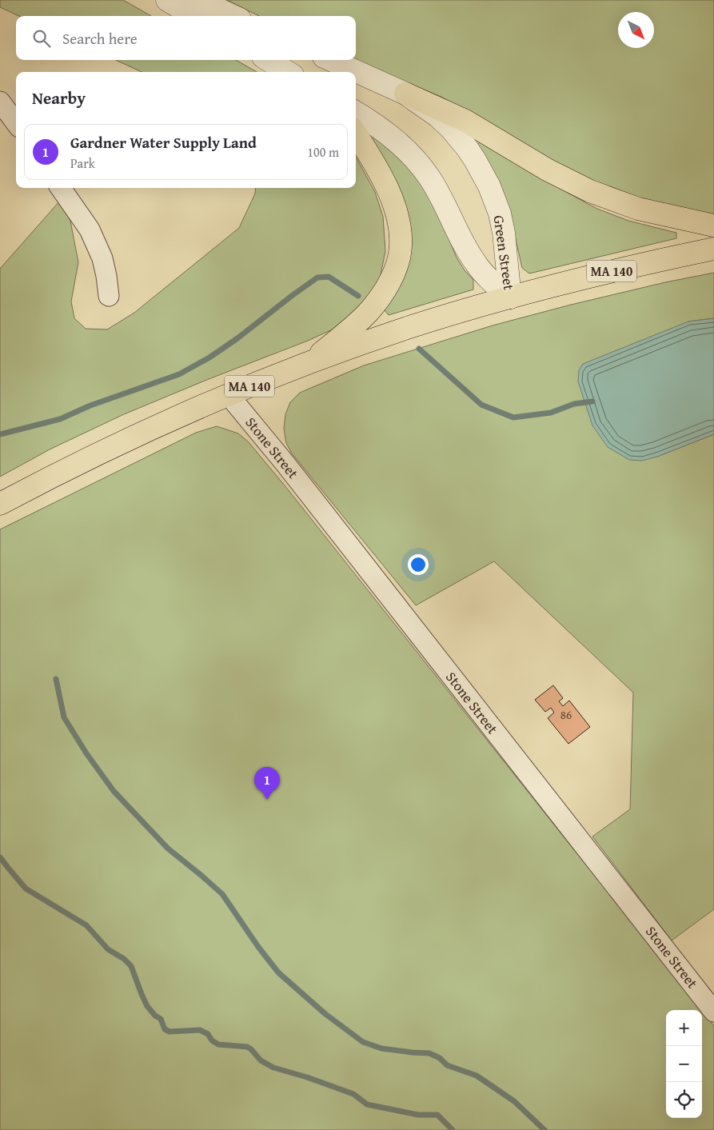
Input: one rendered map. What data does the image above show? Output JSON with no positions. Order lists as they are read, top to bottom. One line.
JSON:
{"streets":{"highway":["Green Street","MA 140"],"street":["Stone Street"]},"crossings":[["Green Street","MA 140"],["MA 140","Stone Street"]],"house_numbers":["86"],"north":"bottom right","page":{"search":"Search here","heading":"Nearby","list":[{"mark":"1","name":"Gardner Water Supply Land","note":"Park","value":"100 m"}],"pins":"1","map_buttons":["+","−"]}}
